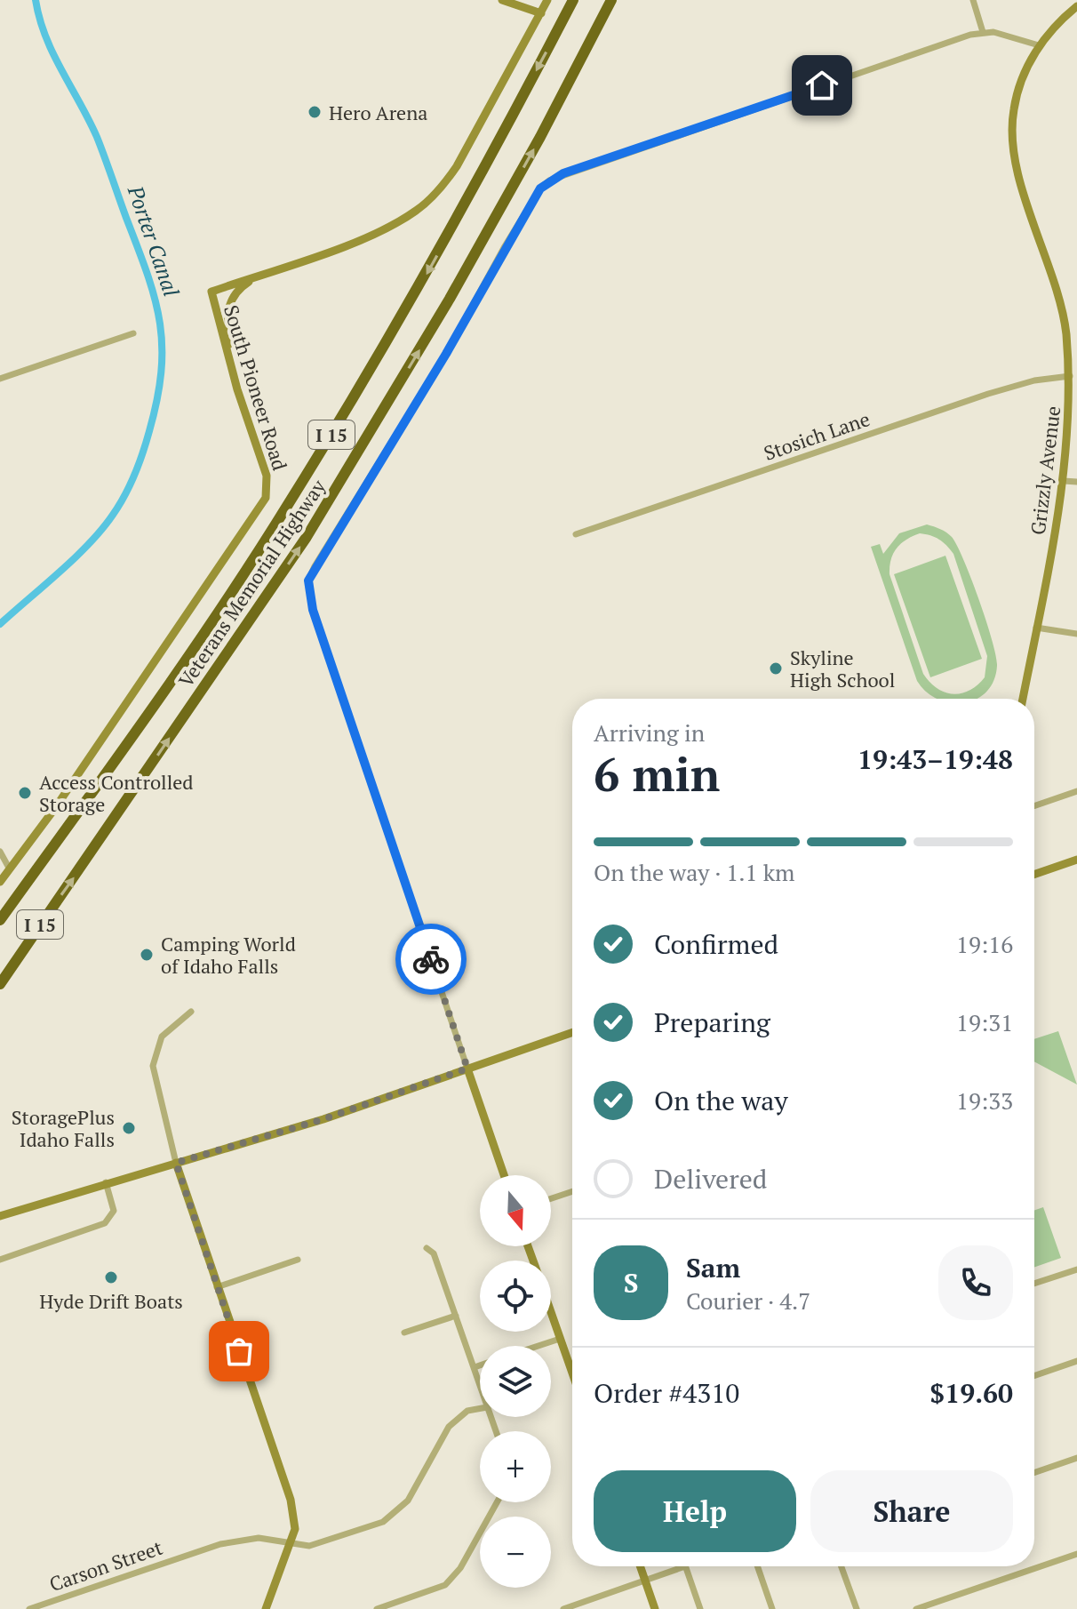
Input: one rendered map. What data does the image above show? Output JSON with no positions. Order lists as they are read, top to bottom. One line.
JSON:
{"streets":{"highway":["I 15","Veterans Memorial Highway"],"street":["South Pioneer Road","Stosich Lane","Grizzly Avenue","Carson Street"]},"crossings":[["Stosich Lane","Grizzly Avenue"]],"water":["Porter Canal"],"places":["Hero Arena","Skyline High School","Access Controlled Storage","Camping World of Idaho Falls","StoragePlus Idaho Falls","Hyde Drift Boats"],"north":"bottom","page":{"heading":["6 min","Arriving in","19:43–19:48"],"panel":["Sam","Courier · 4.7","Order #4310","$19.60"],"bar":"On the way · 1.1 km","list":[["Confirmed","19:16"],["Preparing","19:31"],["On the way","19:33"],"Delivered"],"map_buttons":["+","−"],"round":"S","buttons":["Help","Share"]}}
